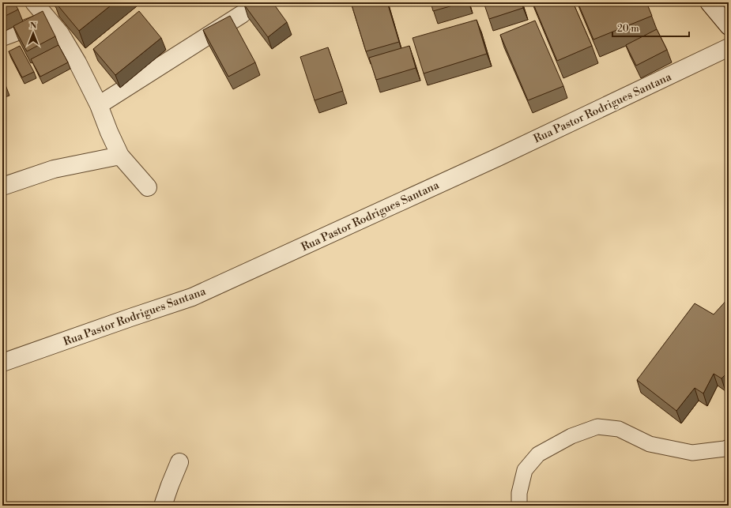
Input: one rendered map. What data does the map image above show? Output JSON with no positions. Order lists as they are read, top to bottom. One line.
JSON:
{"streets":{"street":["Rua Pastor Rodrigues Santana"]},"scale_bar":"20 m","north":"top"}
